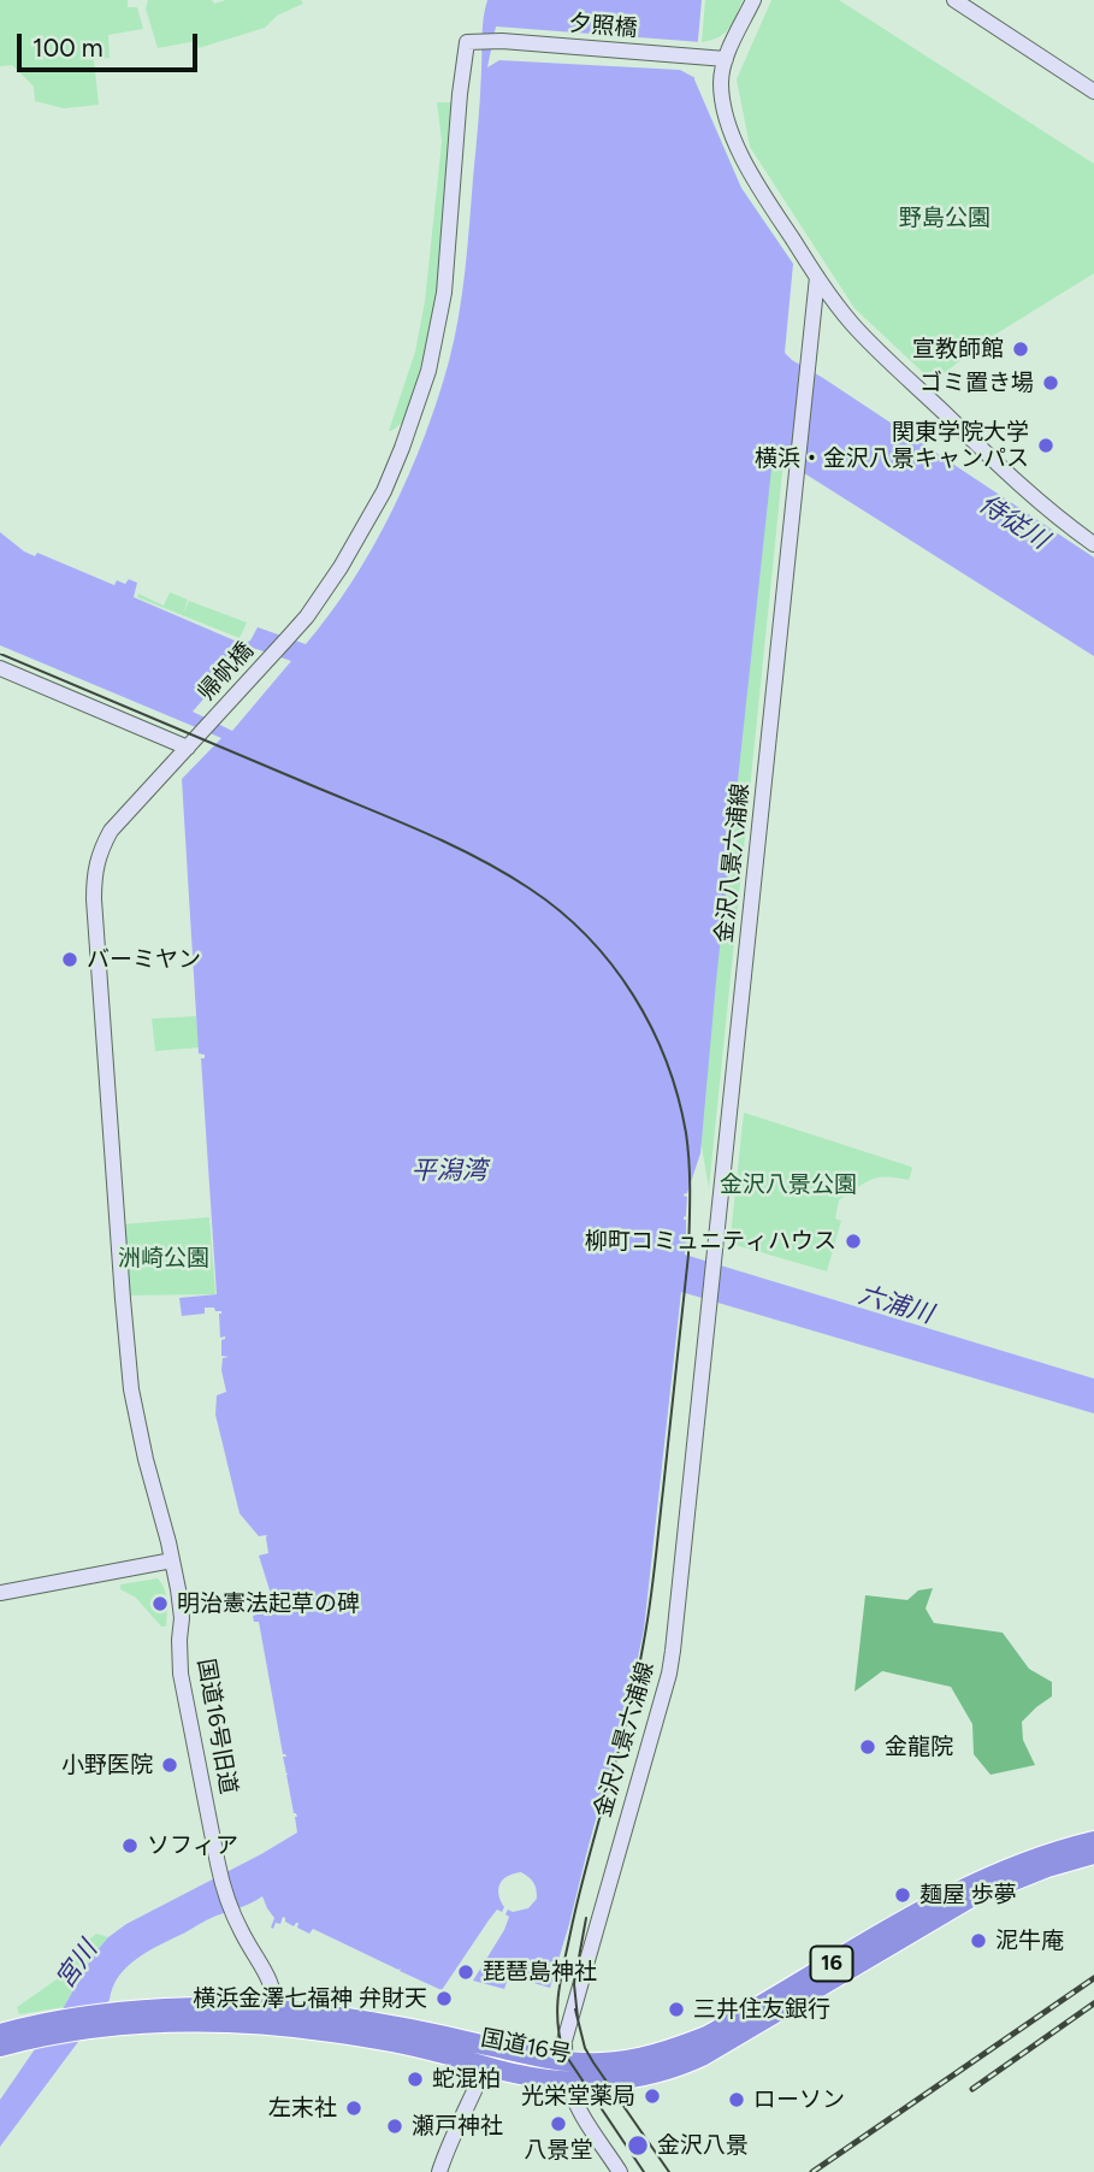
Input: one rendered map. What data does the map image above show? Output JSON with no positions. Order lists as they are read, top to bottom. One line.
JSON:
{"streets":{"highway":["16","国道16号"],"street":["夕照橋","帰帆橋","金沢八景六浦線","国道16号旧道"]},"crossings":[["夕照橋","帰帆橋"],["帰帆橋","国道16号旧道"],["金沢八景六浦線","国道16号"],["国道16号旧道","国道16号"]],"water":["侍従川","平潟湾","六浦川","宮川"],"parks":["野島公園","金沢八景公園","洲崎公園"],"places":["宣教師館","ゴミ置き場","関東学院大学 横浜・金沢八景キャンパス","バーミヤン","柳町コミュニティハウス","明治憲法起草の碑","金龍院","小野医院","ソフィア","麺屋 歩夢","泥牛庵","琵琶島神社","横浜金澤七福神 弁財天","三井住友銀行","蛇混柏","光栄堂薬局","ローソン","左末社","八景堂","瀬戸神社","金沢八景"],"scale_bar":"100 m"}
